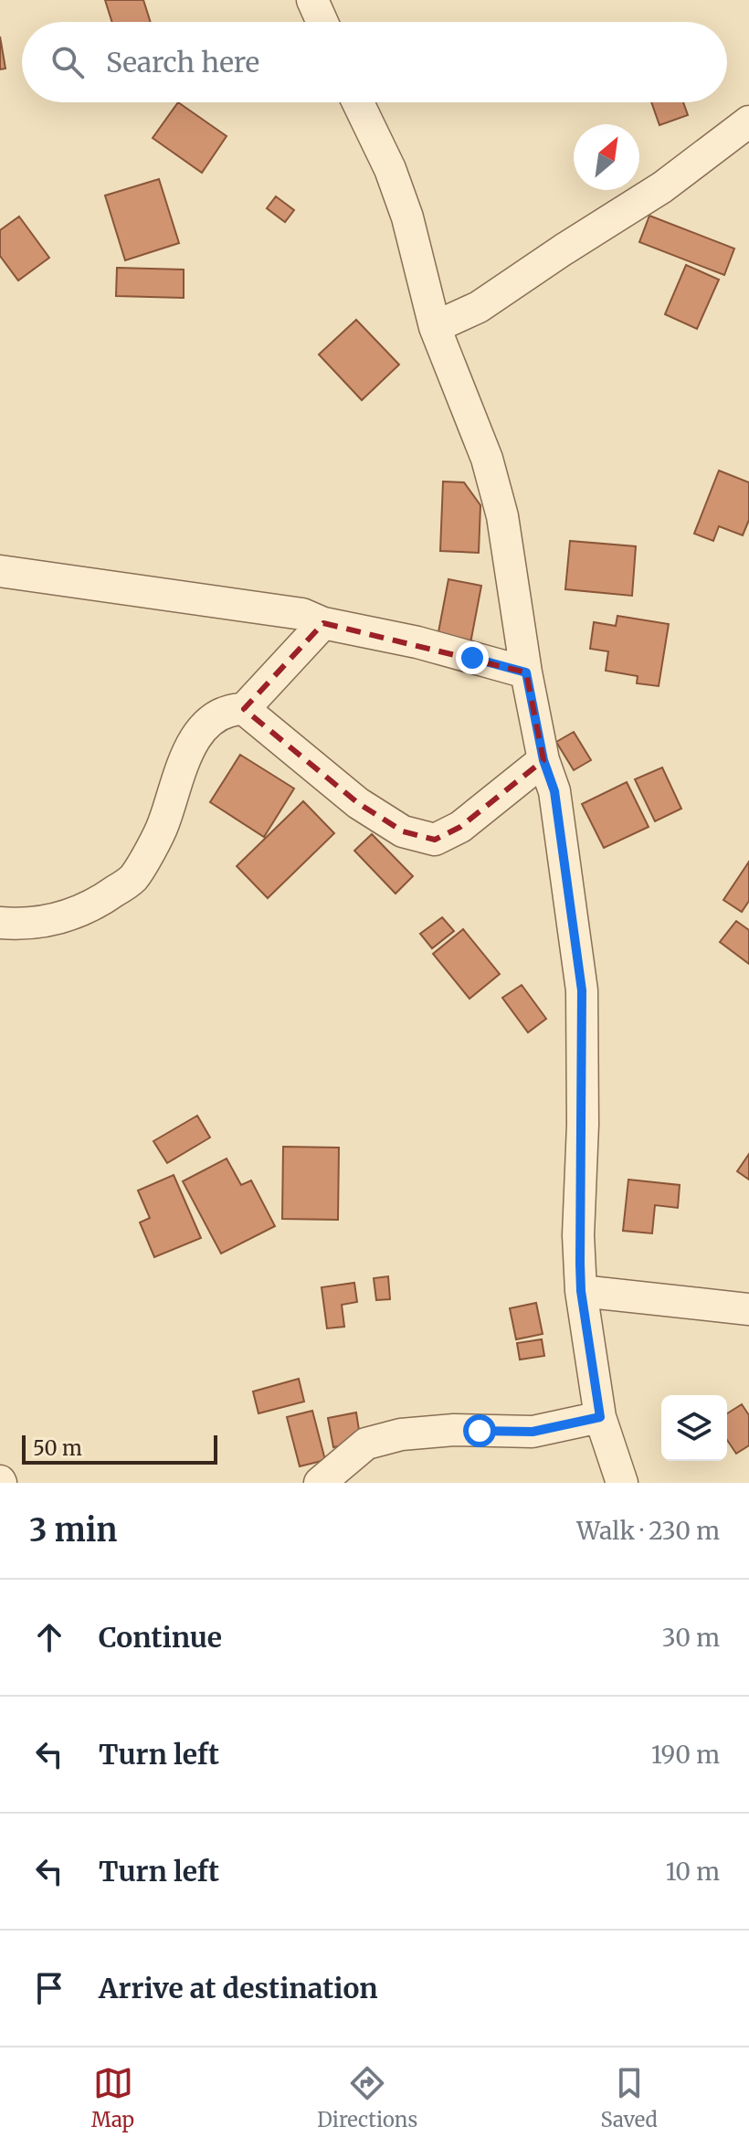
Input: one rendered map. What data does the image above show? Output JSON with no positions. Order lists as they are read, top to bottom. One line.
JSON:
{"scale_bar":"50 m","north":"top right","page":{"search":"Search here","scale":"50 m","heading":["3 min","Walk · 230 m"],"list":[["Continue","30 m"],["Turn left","190 m"],["Turn left","10 m"],"Arrive at destination"],"nav":["Map","Directions","Saved"]}}
